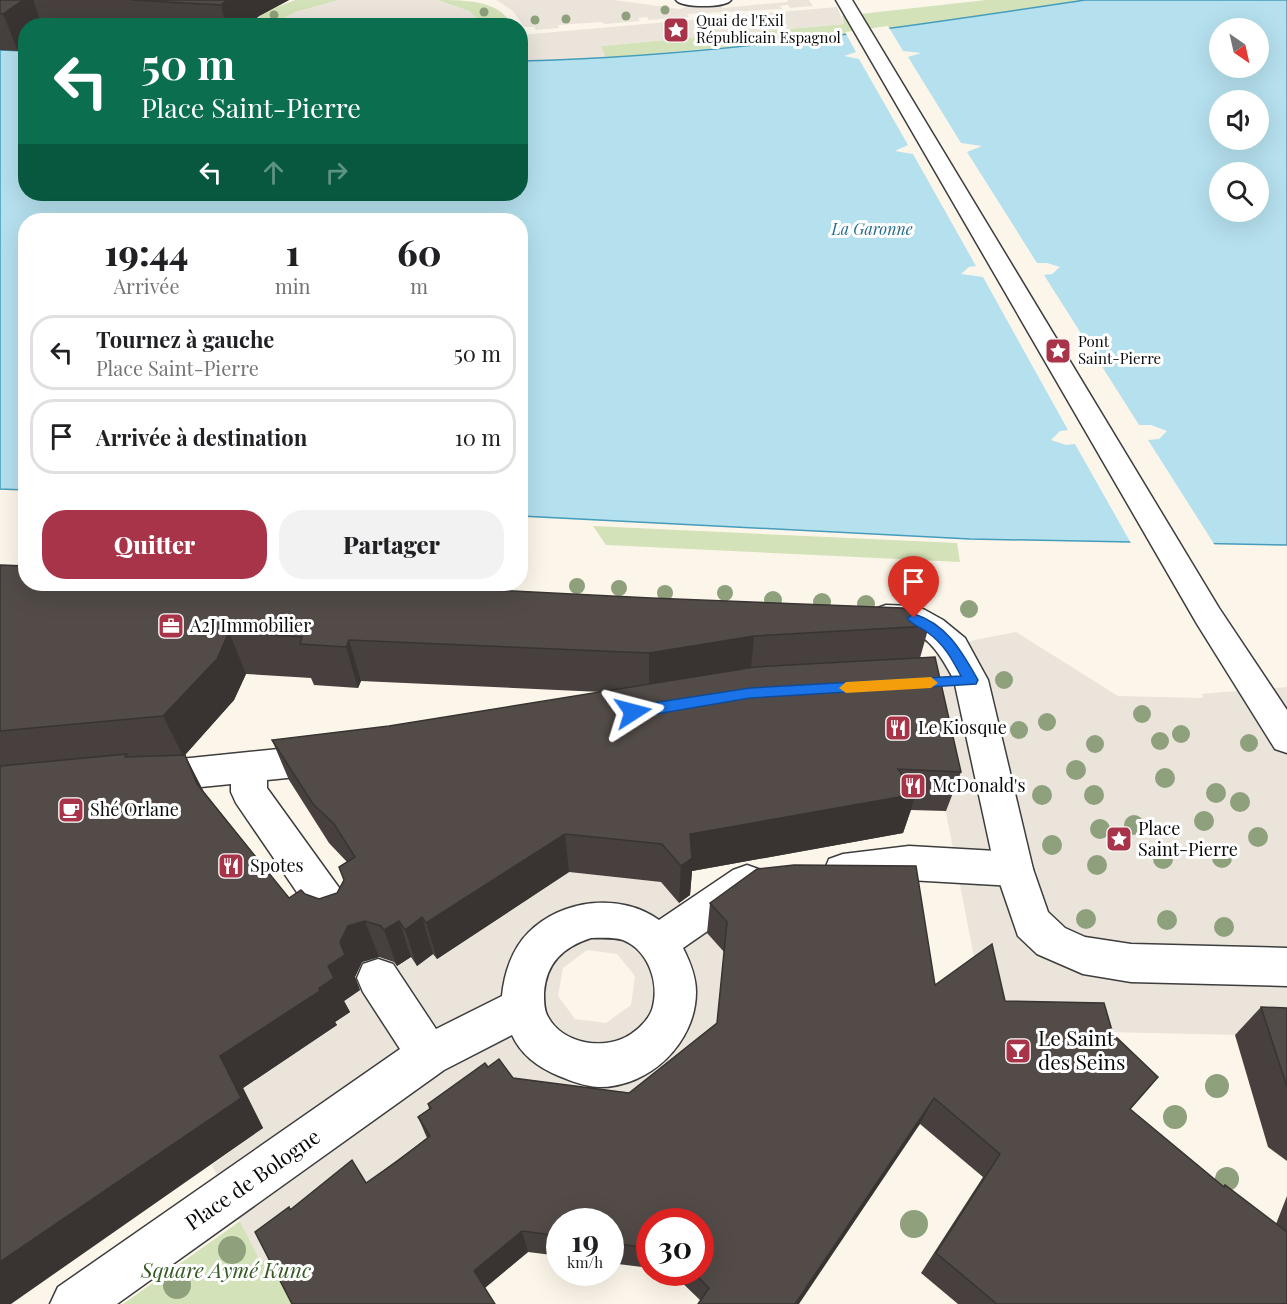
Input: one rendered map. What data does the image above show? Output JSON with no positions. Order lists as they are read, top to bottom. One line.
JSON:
{"streets":{"street":["Place de Bologne"]},"water":["La Garonne"],"parks":["Square Aymé Kunc"],"places":{"place":["Quai de l'Exil Républicain Espagnol","Pont Saint-Pierre","Place Saint-Pierre"],"office":["A2J Immobilier"],"restaurant":["Le Kiosque","McDonald's","Spotes"],"cafe":["Shé Orlane"],"bar":["Le Saint des Seins"]},"north":"bottom right","page":{"turn":["50 m","Place Saint-Pierre"],"eta":["19:44","Arrivée","1","min","60","m"],"list":[{"name":"Tournez à gauche","note":"Place Saint-Pierre","value":"50 m"},{"name":"Arrivée à destination","value":"10 m"}],"buttons":["Quitter","Partager"],"speed":"19 km/h","limit":"30"}}
